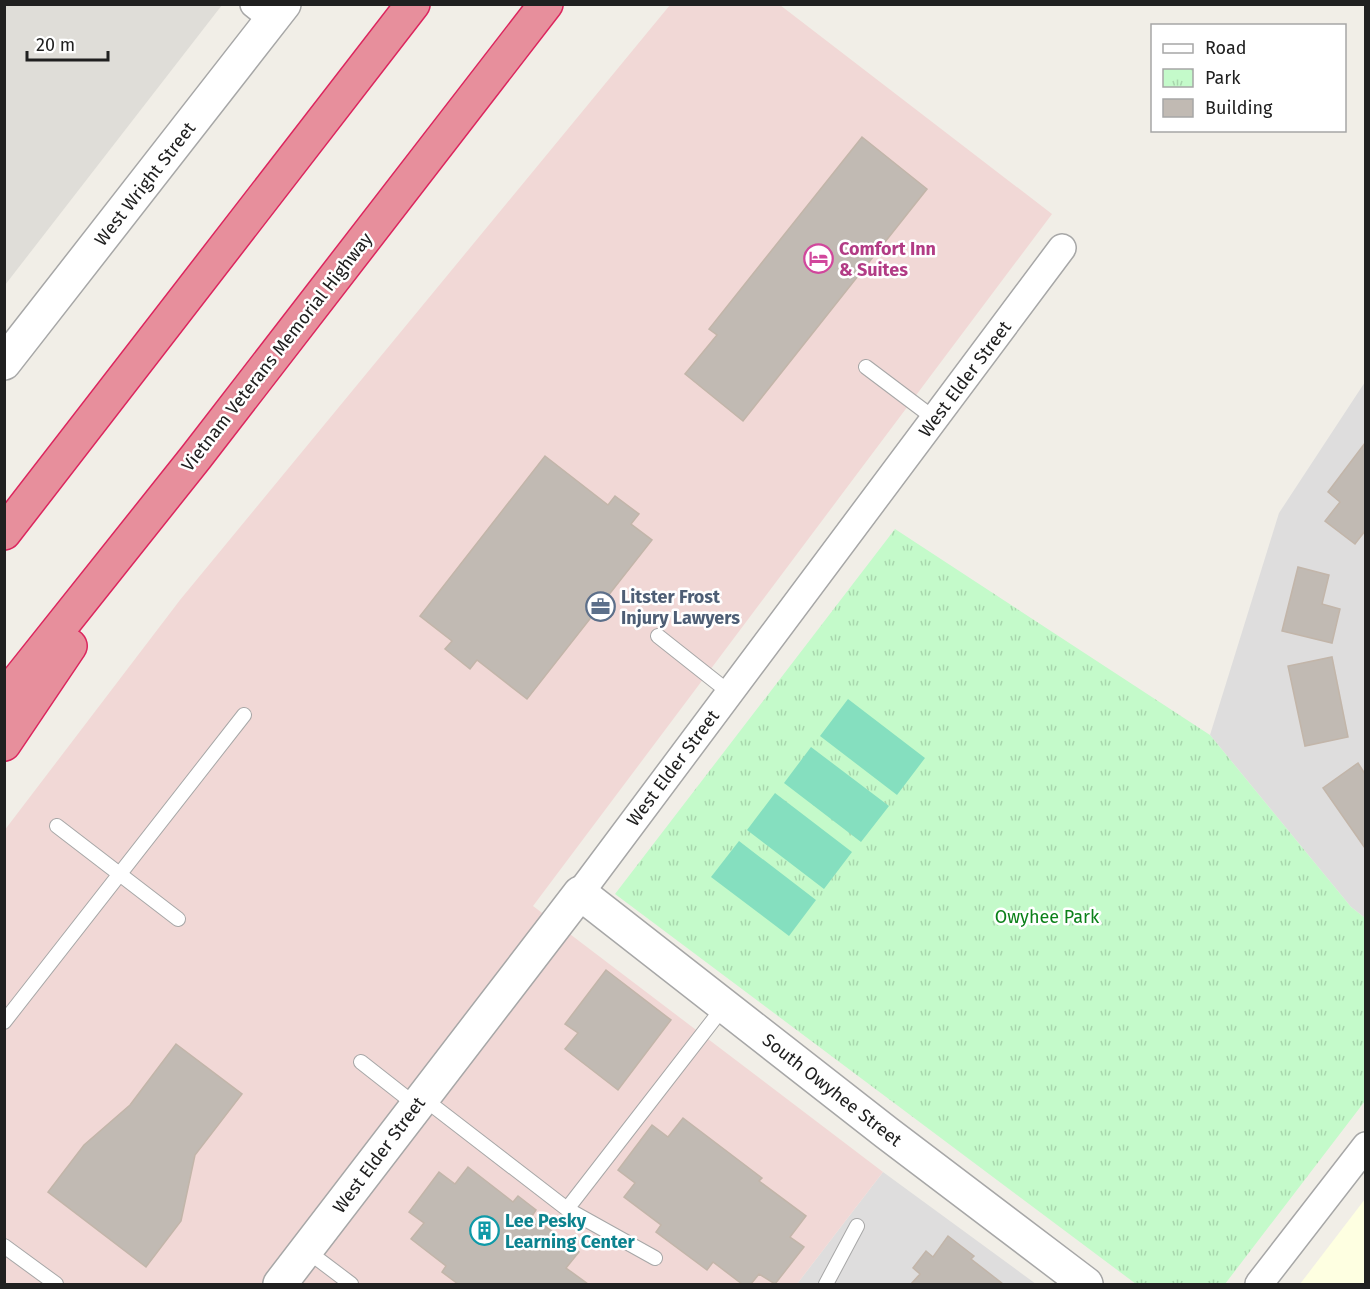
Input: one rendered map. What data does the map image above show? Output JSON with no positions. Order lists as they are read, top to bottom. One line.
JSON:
{"streets":{"highway":["Vietnam Veterans Memorial Highway"],"street":["West Wright Street","West Elder Street","South Owyhee Street"]},"crossings":[["West Elder Street","South Owyhee Street"]],"parks":["Owyhee Park"],"places":{"hotel":["Comfort Inn & Suites"],"office":["Litster Frost Injury Lawyers"],"building":["Lee Pesky Learning Center"]},"legend":["Road","Park","Building"],"scale_bar":"20 m"}
